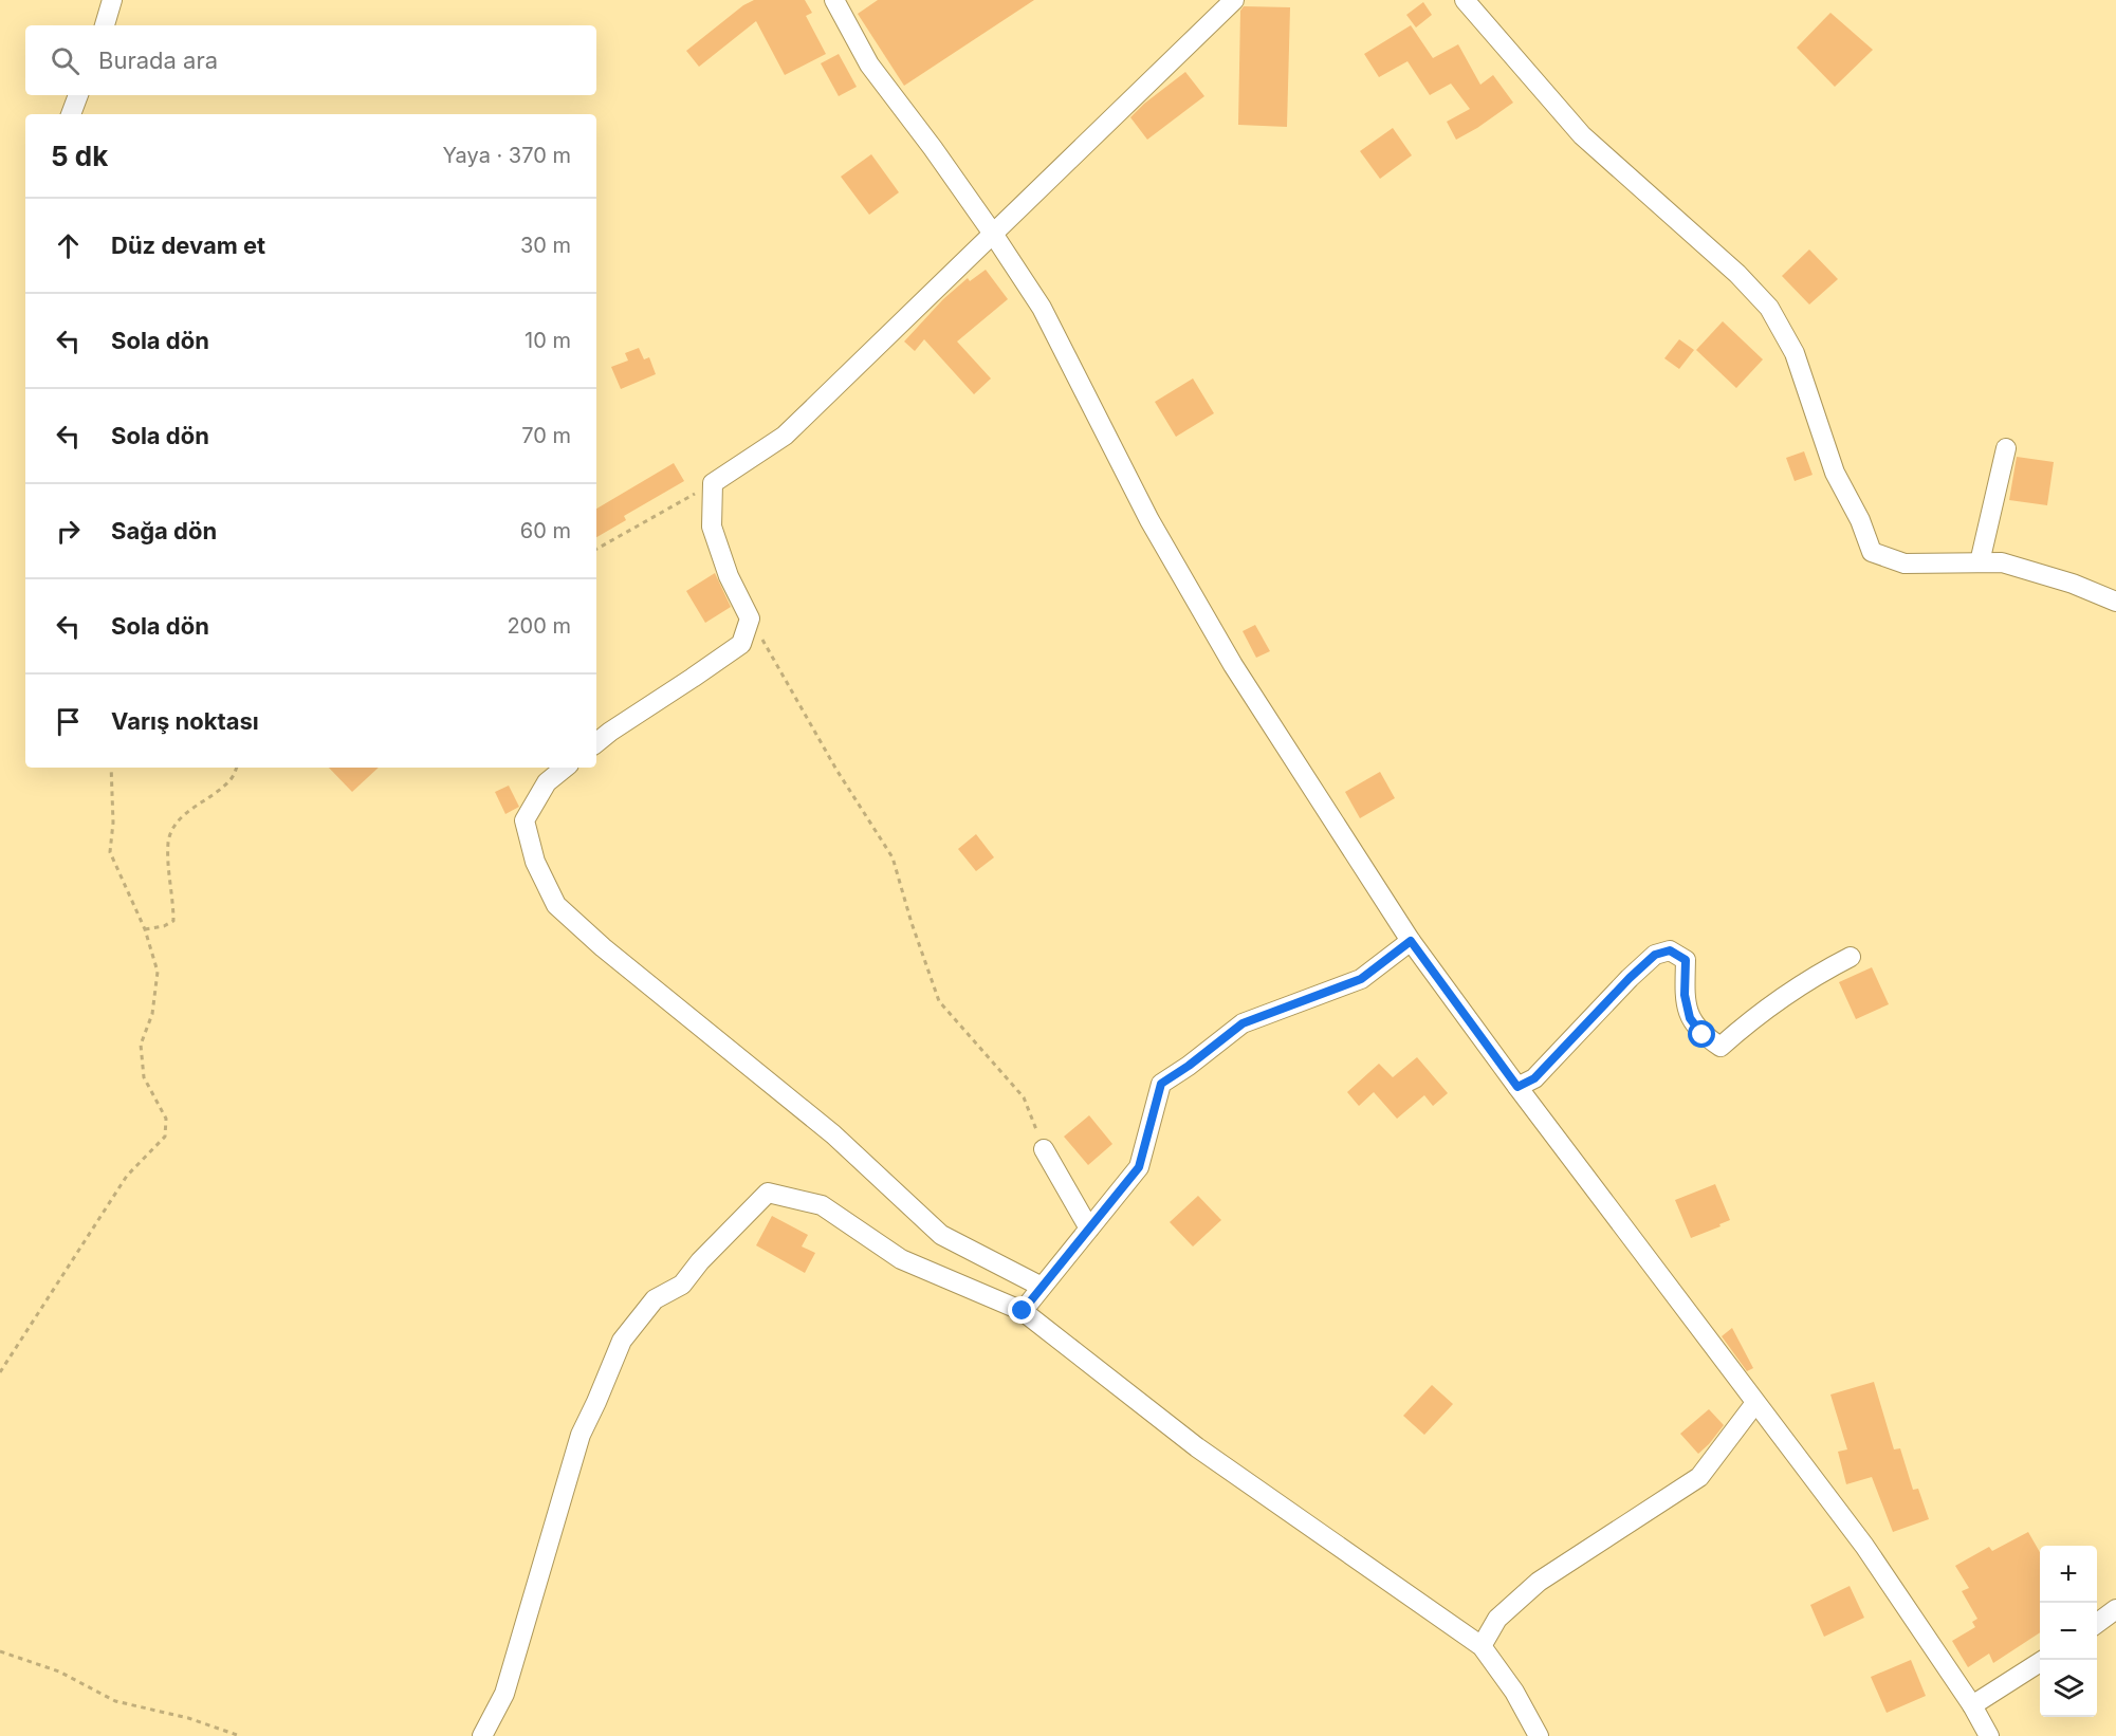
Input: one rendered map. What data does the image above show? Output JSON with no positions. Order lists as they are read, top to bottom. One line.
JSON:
{"page":{"search":"Burada ara","heading":["5 dk","Yaya · 370 m"],"list":[["Düz devam et","30 m"],["Sola dön","10 m"],["Sola dön","70 m"],["Sağa dön","60 m"],["Sola dön","200 m"],"Varış noktası"],"map_buttons":["+","−"]}}
